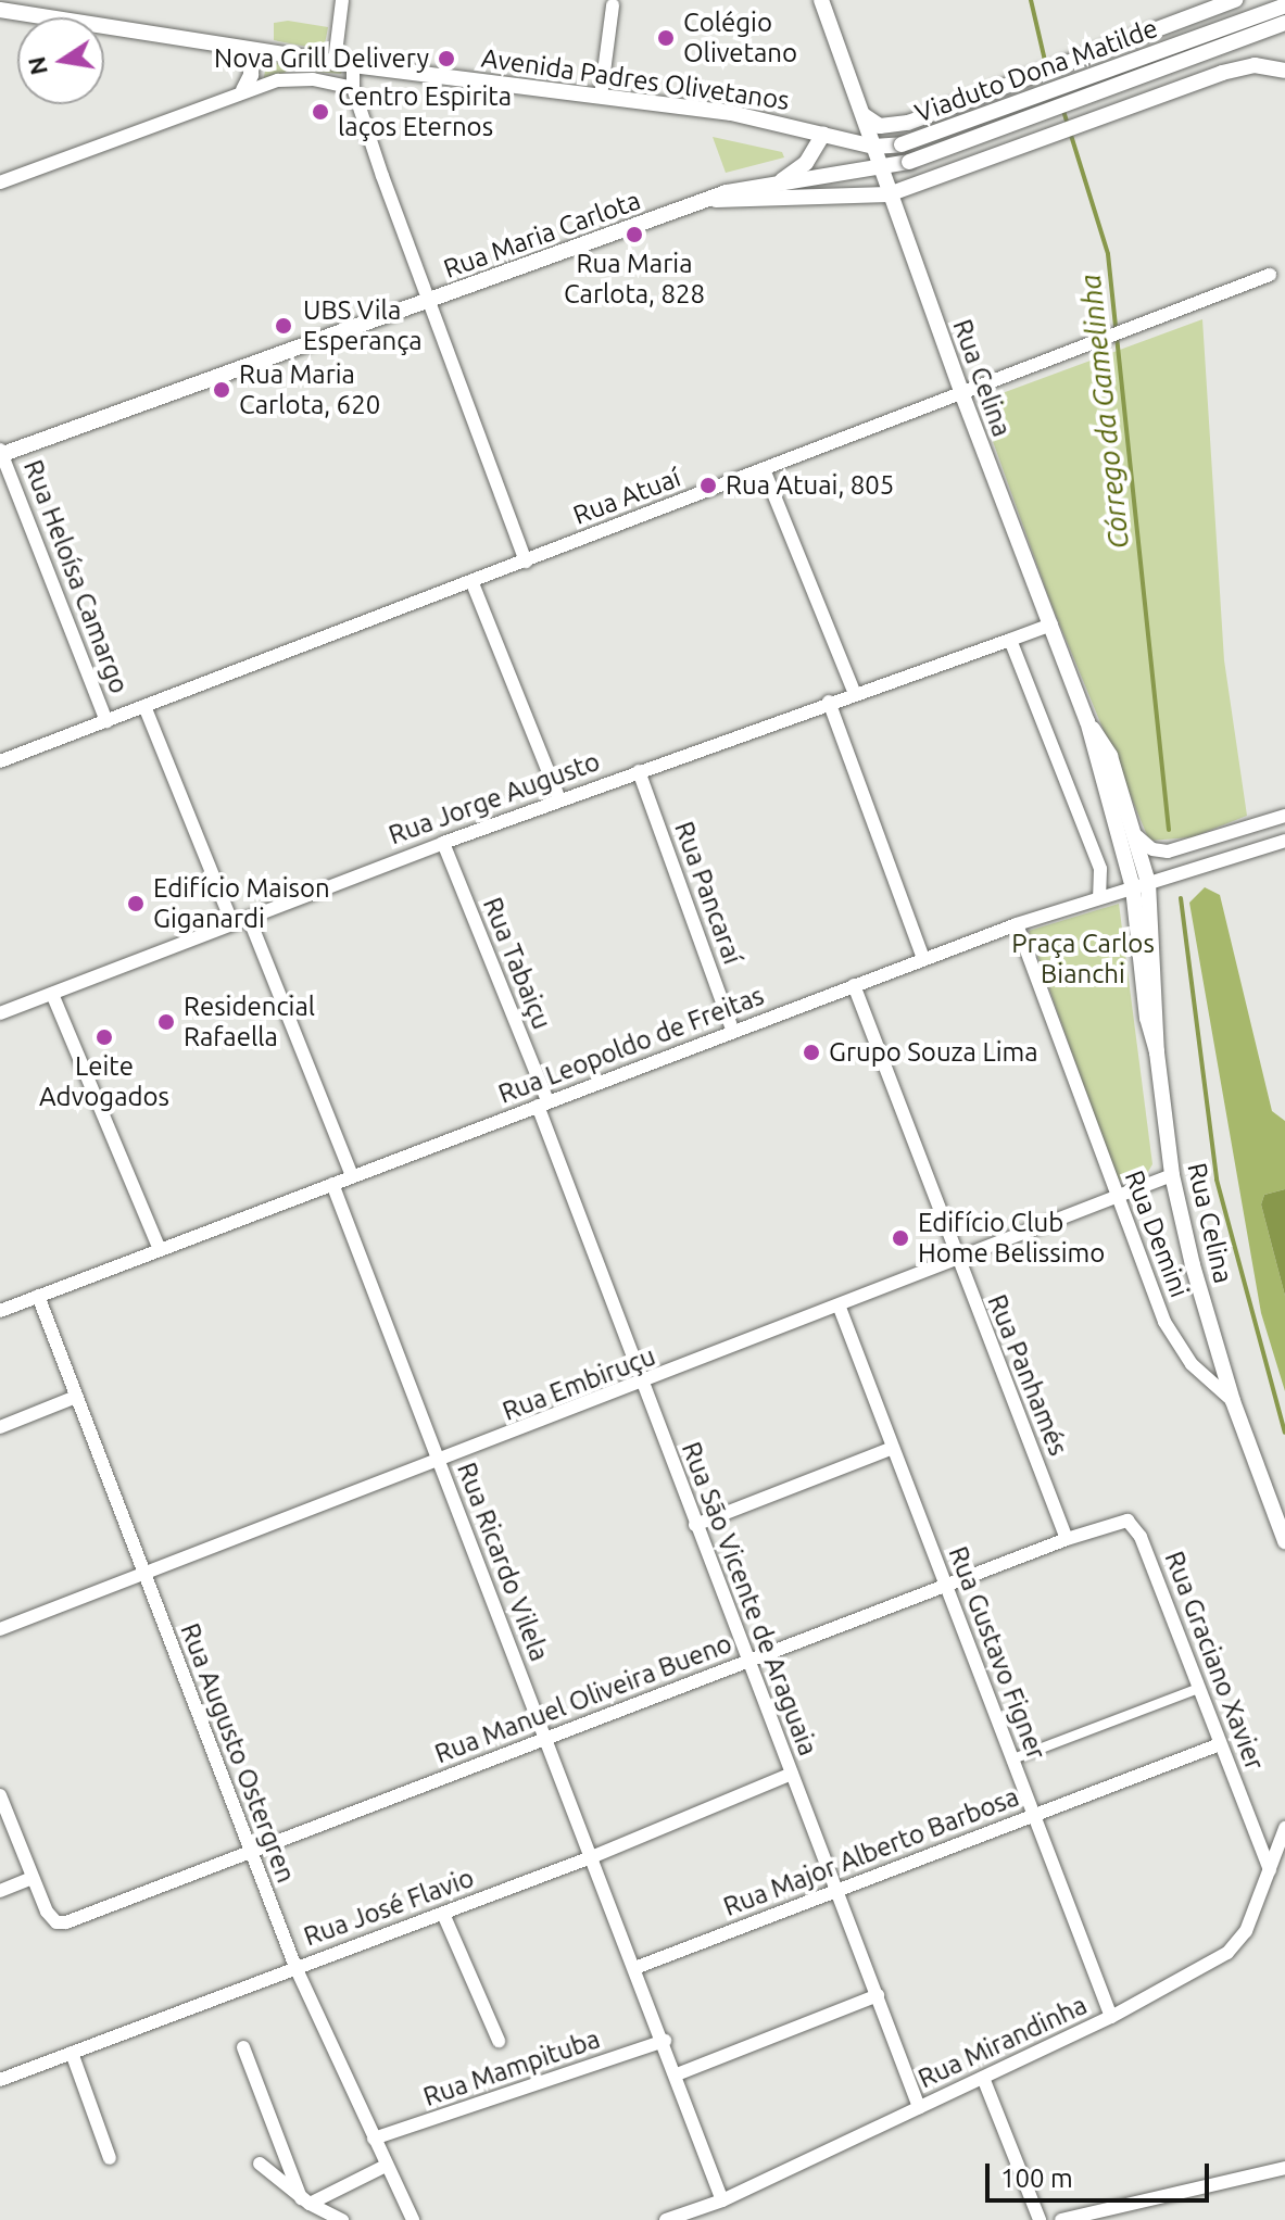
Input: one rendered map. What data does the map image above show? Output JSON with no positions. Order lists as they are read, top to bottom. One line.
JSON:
{"streets":{"street":["Viaduto Dona Matilde","Avenida Padres Olivetanos","Rua Maria Carlota","Rua Celina","Rua Atuaí","Rua Heloísa Camargo","Rua Jorge Augusto","Rua Pancaraí","Rua Tabaiçu","Rua Leopoldo de Freitas","Rua Demini","Rua Panhamés","Rua Embiruçu","Rua Ricardo Vilela","Rua São Vicente de Araguaia","Rua Gustavo Figner","Rua Graciano Xavier","Rua Manuel Oliveira Bueno","Rua Augusto Ostergren","Rua Major Alberto Barbosa","Rua José Flavio","Rua Mirandinha","Rua Mampituba"]},"crossings":[["Viaduto Dona Matilde","Avenida Padres Olivetanos"],["Viaduto Dona Matilde","Rua Maria Carlota"],["Avenida Padres Olivetanos","Rua Celina"],["Rua Maria Carlota","Rua Celina"],["Rua Maria Carlota","Rua Heloísa Camargo"],["Rua Celina","Rua Atuaí"],["Rua Celina","Rua Leopoldo de Freitas"],["Rua Celina","Rua Demini"],["Rua Celina","Rua Embiruçu"],["Rua Atuaí","Rua Heloísa Camargo"],["Rua Jorge Augusto","Rua Pancaraí"],["Rua Jorge Augusto","Rua Tabaiçu"],["Rua Pancaraí","Rua Leopoldo de Freitas"],["Rua Tabaiçu","Rua Leopoldo de Freitas"],["Rua Tabaiçu","Rua São Vicente de Araguaia"],["Rua Leopoldo de Freitas","Rua Demini"],["Rua Leopoldo de Freitas","Rua Panhamés"],["Rua Leopoldo de Freitas","Rua Ricardo Vilela"],["Rua Leopoldo de Freitas","Rua São Vicente de Araguaia"],["Rua Leopoldo de Freitas","Rua Augusto Ostergren"],["Rua Demini","Rua Embiruçu"],["Rua Panhamés","Rua Embiruçu"],["Rua Panhamés","Rua Manuel Oliveira Bueno"],["Rua Embiruçu","Rua Ricardo Vilela"],["Rua Embiruçu","Rua São Vicente de Araguaia"],["Rua Embiruçu","Rua Gustavo Figner"],["Rua Embiruçu","Rua Augusto Ostergren"],["Rua Ricardo Vilela","Rua Manuel Oliveira Bueno"],["Rua Ricardo Vilela","Rua Major Alberto Barbosa"],["Rua Ricardo Vilela","Rua José Flavio"],["Rua Ricardo Vilela","Rua Mirandinha"],["Rua Ricardo Vilela","Rua Mampituba"],["Rua São Vicente de Araguaia","Rua Manuel Oliveira Bueno"],["Rua São Vicente de Araguaia","Rua Major Alberto Barbosa"],["Rua São Vicente de Araguaia","Rua José Flavio"],["Rua São Vicente de Araguaia","Rua Mirandinha"],["Rua Gustavo Figner","Rua Manuel Oliveira Bueno"],["Rua Gustavo Figner","Rua Major Alberto Barbosa"],["Rua Gustavo Figner","Rua Mirandinha"],["Rua Graciano Xavier","Rua Manuel Oliveira Bueno"],["Rua Graciano Xavier","Rua Major Alberto Barbosa"],["Rua Graciano Xavier","Rua Mirandinha"],["Rua Manuel Oliveira Bueno","Rua Augusto Ostergren"],["Rua Augusto Ostergren","Rua José Flavio"],["Rua Augusto Ostergren","Rua Mampituba"]],"water":["Córrego da Gamelinha"],"parks":["Praça Carlos Bianchi"],"places":["Colégio Olivetano","Nova Grill Delivery","Centro Espirita laços Eternos","Rua Maria Carlota, 828","UBS Vila Esperança","Rua Maria Carlota, 620","Rua Atuai, 805","Edifício Maison Giganardi","Residencial Rafaella","Leite Advogados","Grupo Souza Lima","Edifício Club Home Belissimo"],"scale_bar":"100 m","north":"left"}
